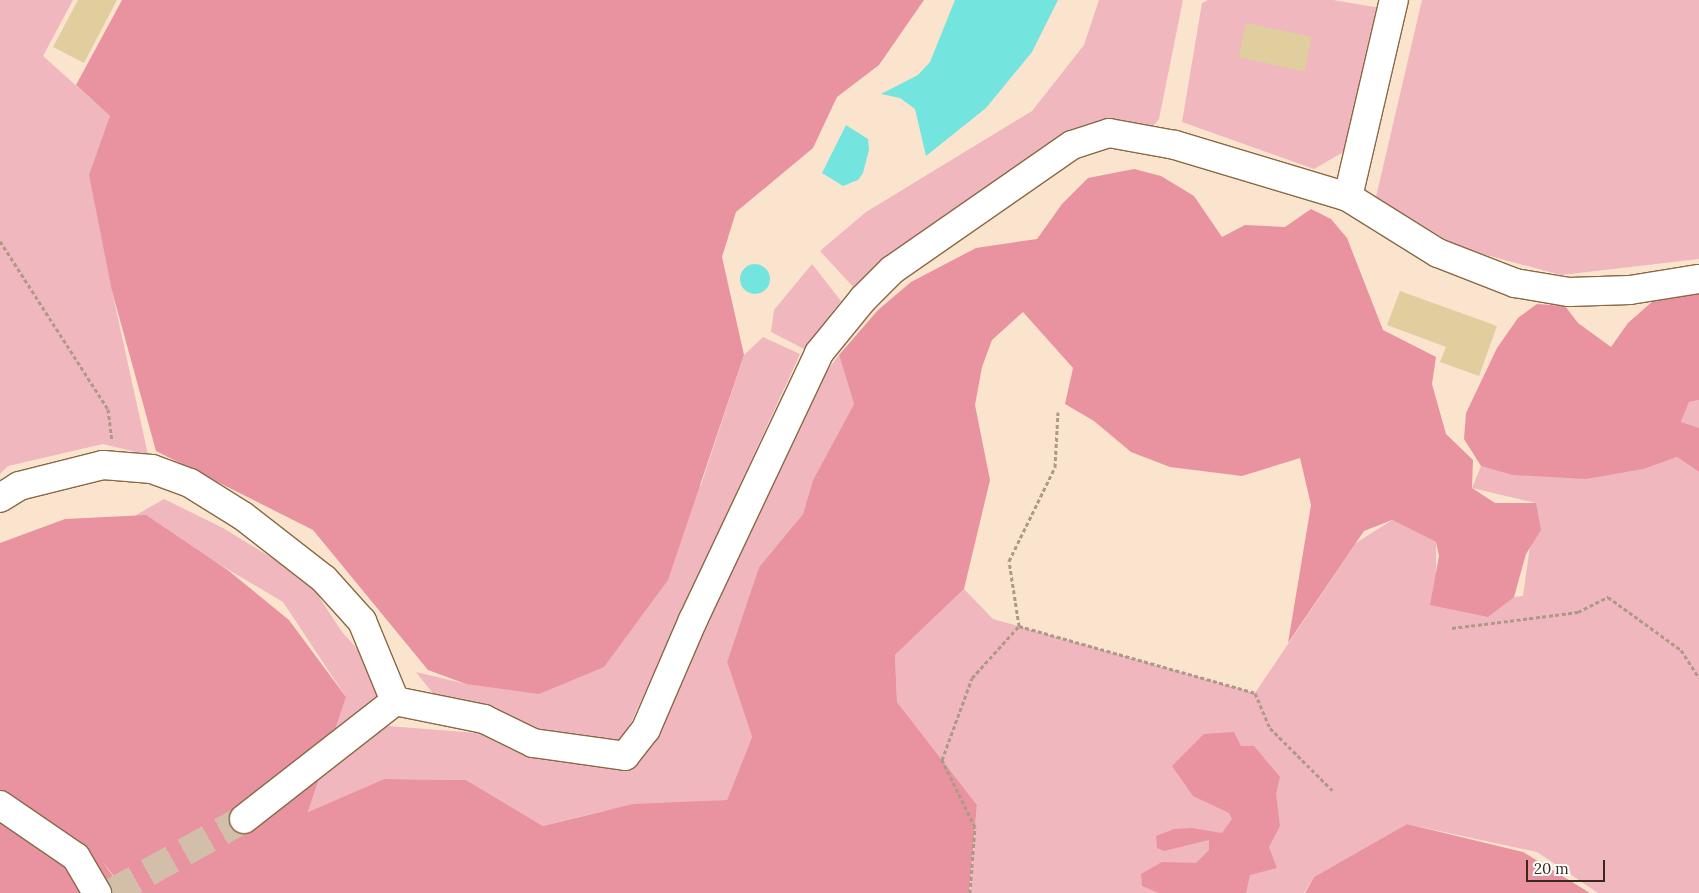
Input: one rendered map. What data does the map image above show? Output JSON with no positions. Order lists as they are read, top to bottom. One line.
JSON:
{"scale_bar":"20 m"}
